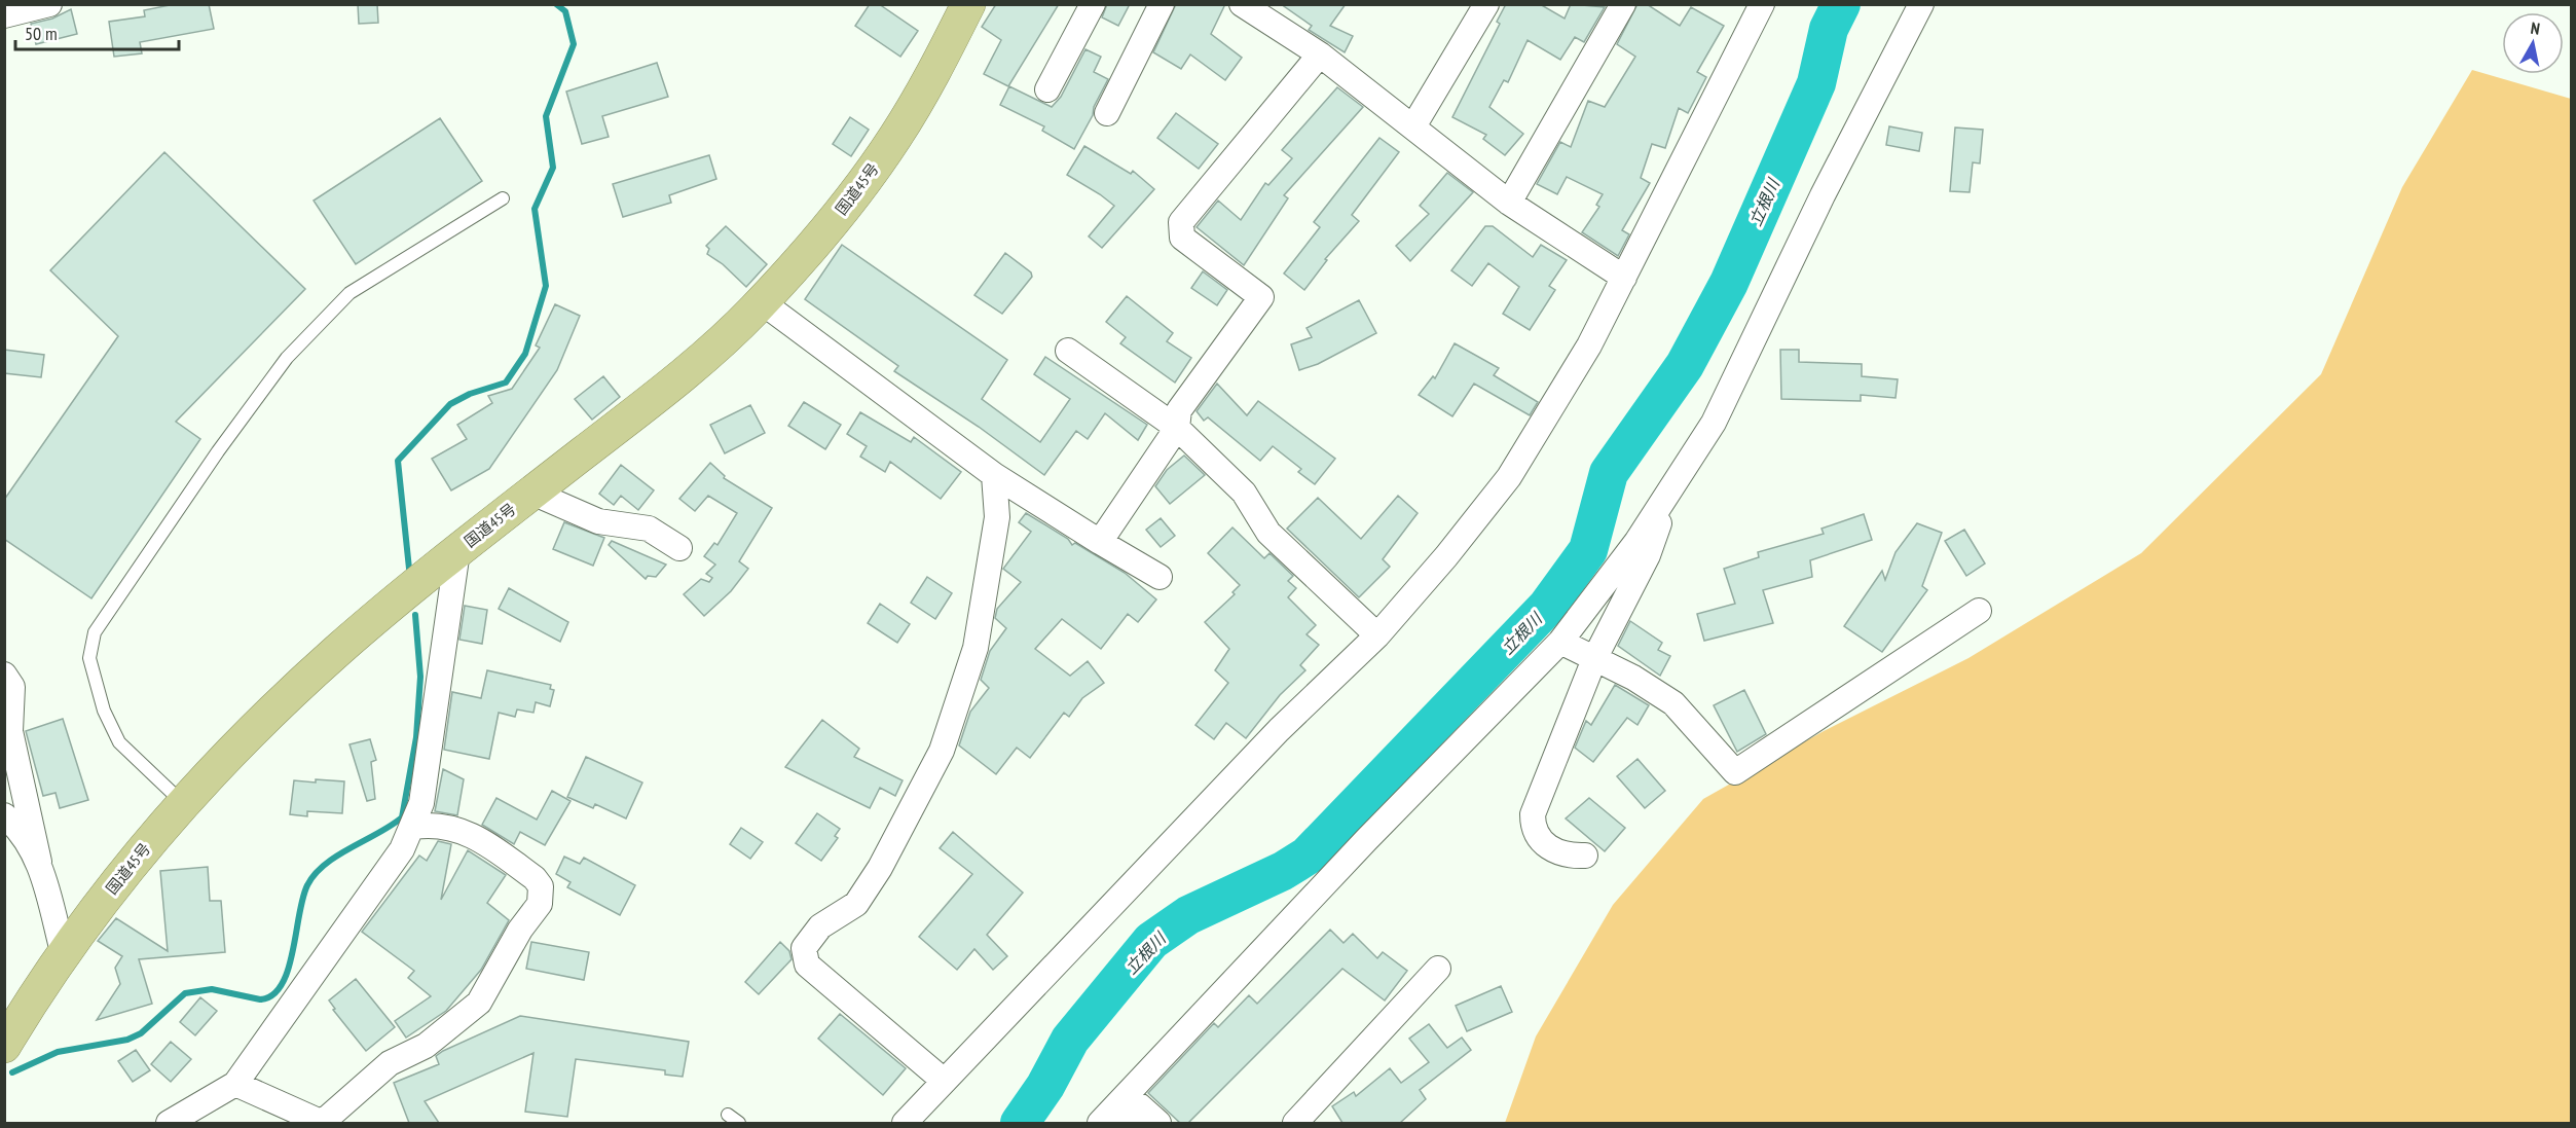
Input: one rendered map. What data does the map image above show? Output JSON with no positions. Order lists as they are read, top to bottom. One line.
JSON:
{"streets":{"highway":["国道45号"]},"water":["立根川"],"scale_bar":"50 m","north":"top"}
